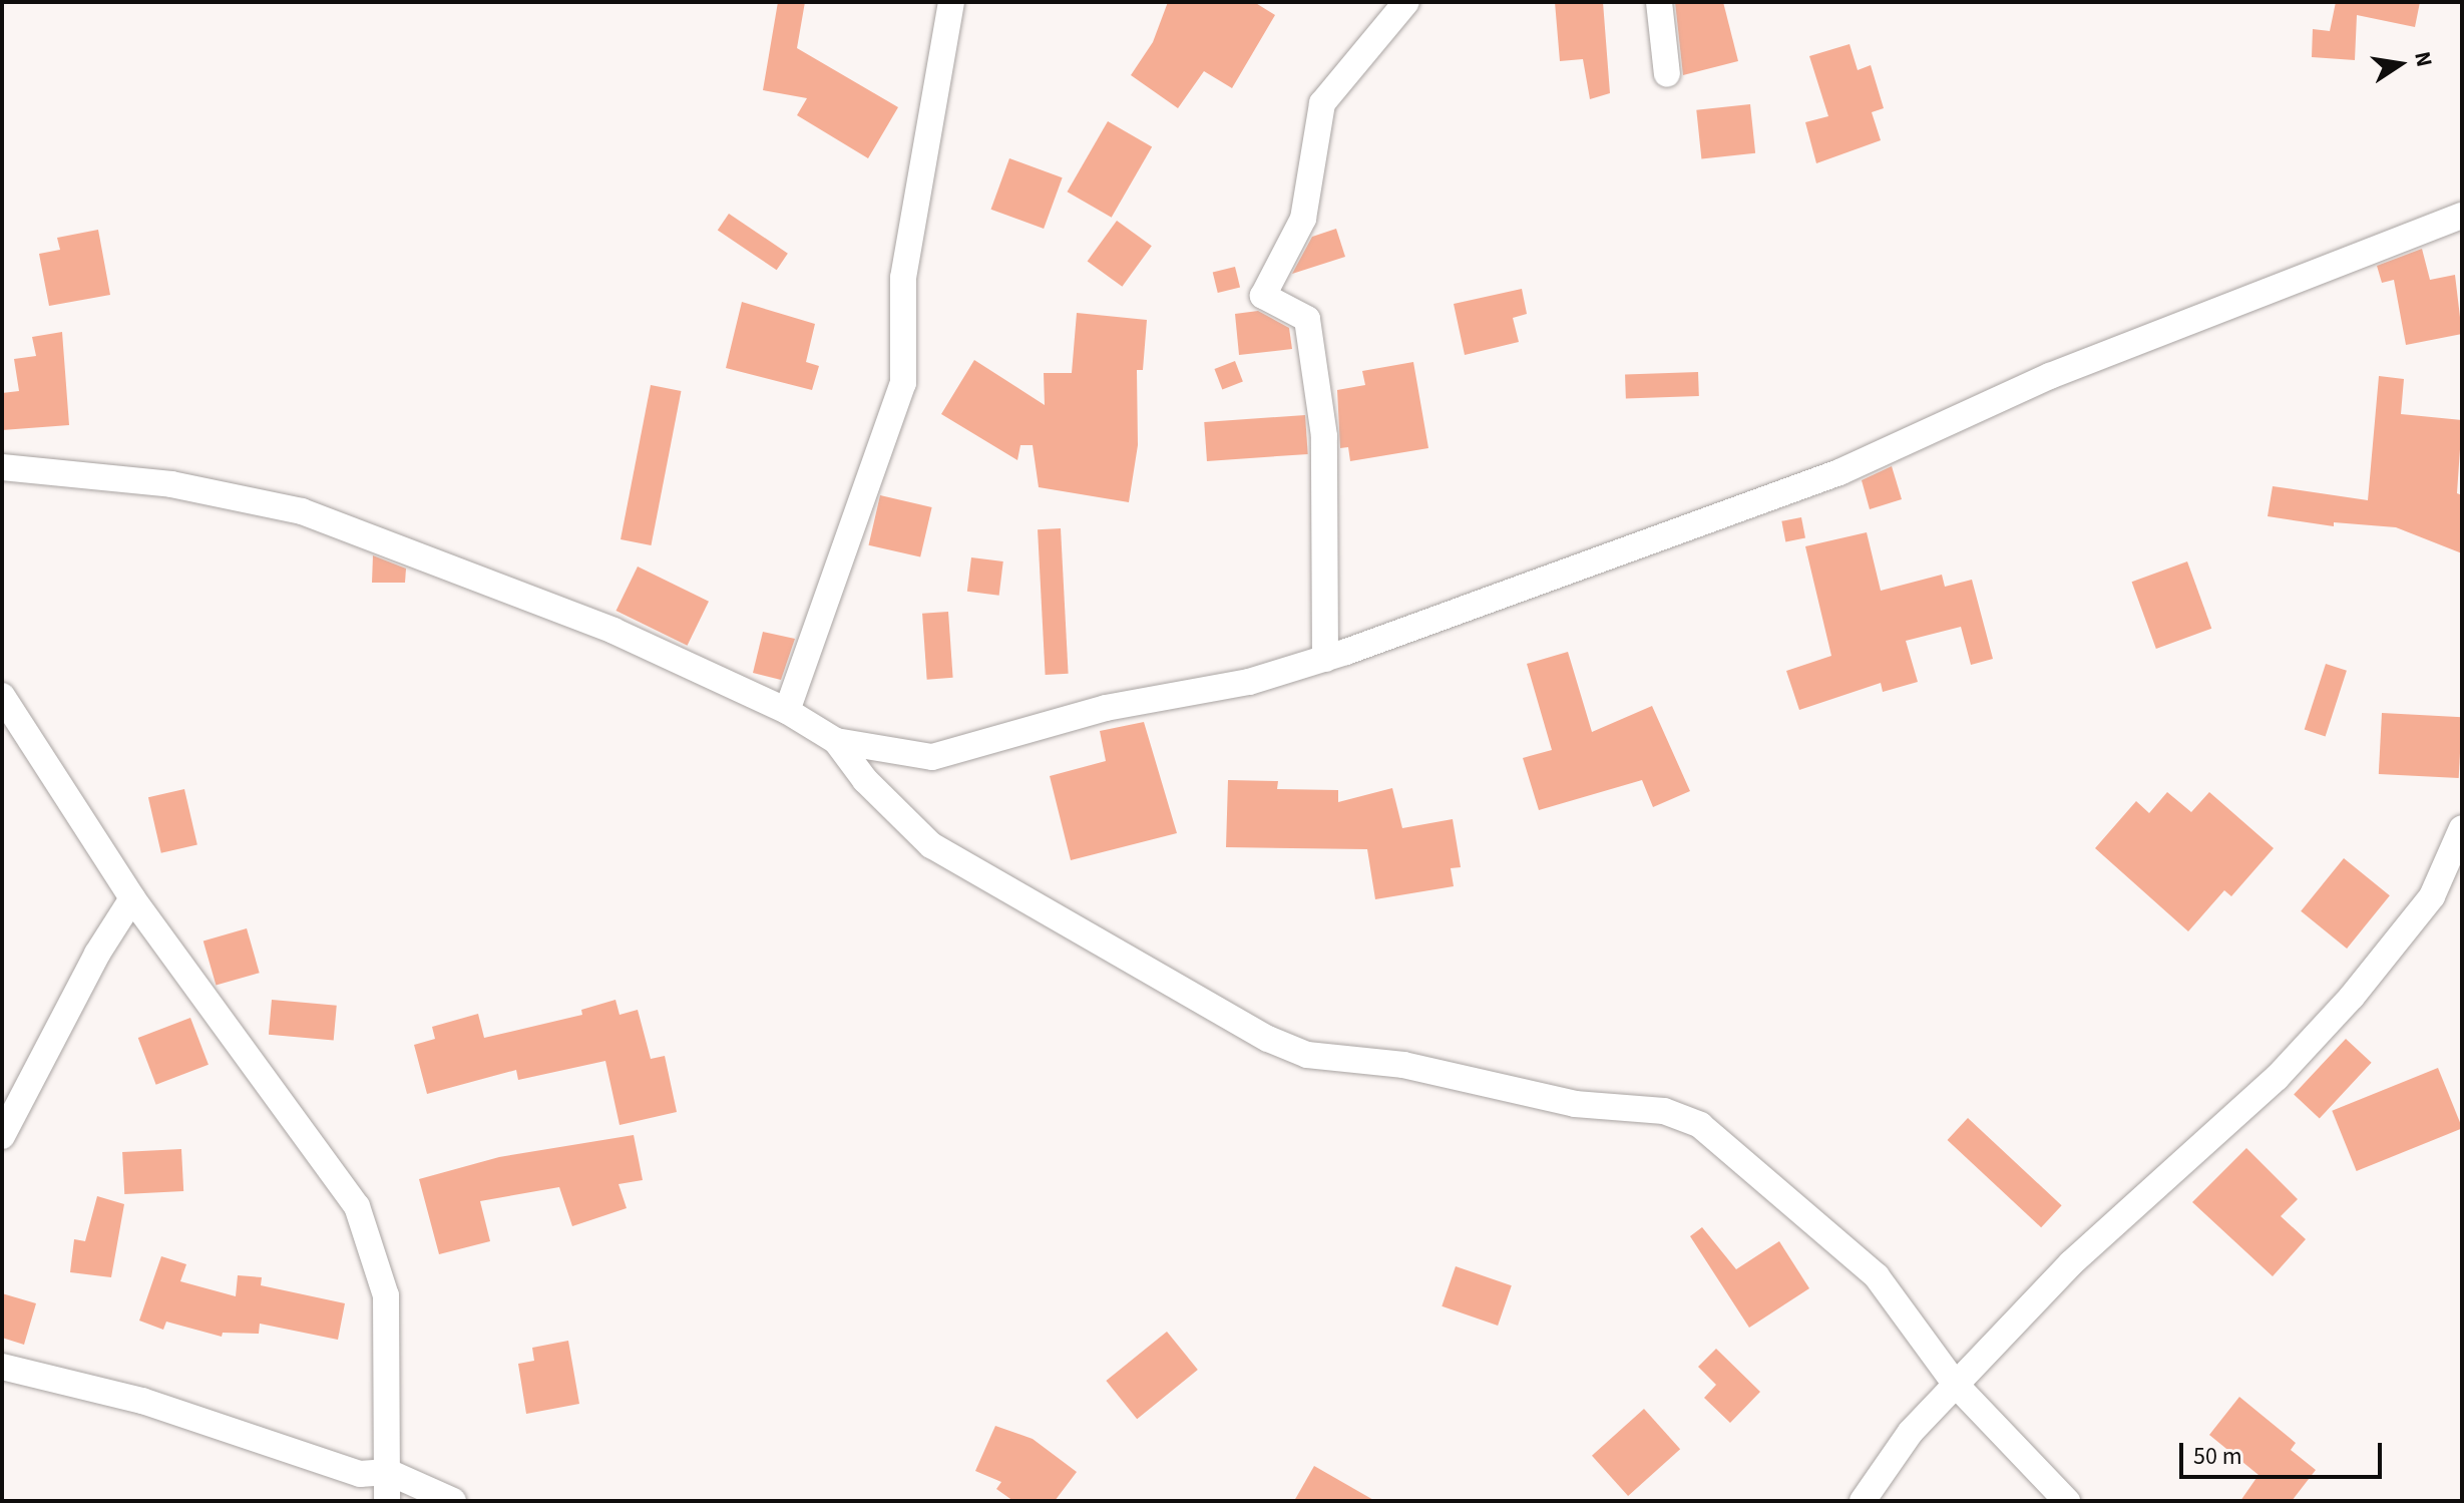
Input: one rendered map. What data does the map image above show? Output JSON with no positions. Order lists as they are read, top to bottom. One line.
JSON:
{"scale_bar":"50 m","north":"right"}
